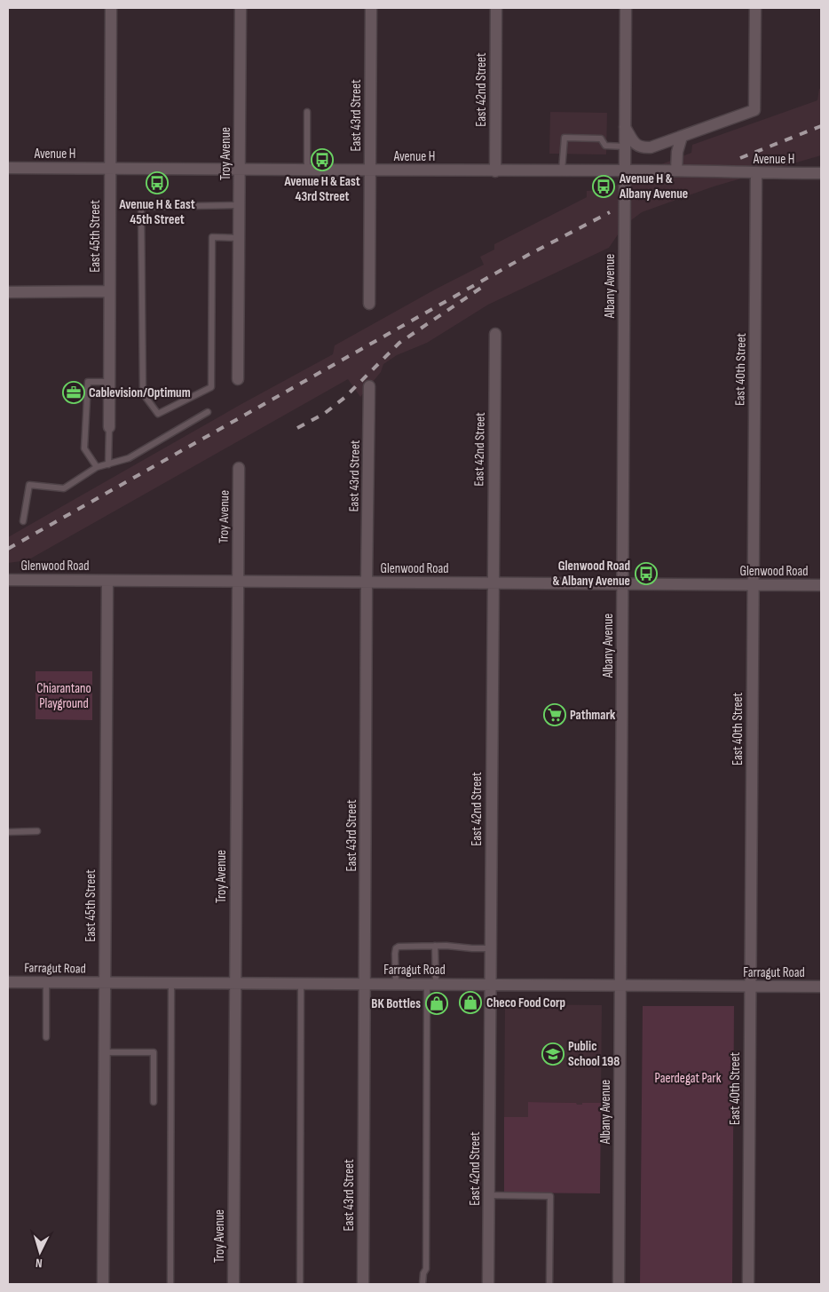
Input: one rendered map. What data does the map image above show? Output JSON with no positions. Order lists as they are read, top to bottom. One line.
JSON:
{"streets":{"street":["East 42nd Street","East 43rd Street","Avenue H","Troy Avenue","East 45th Street","Albany Avenue","East 40th Street","Glenwood Road","Farragut Road"]},"crossings":[["East 42nd Street","Avenue H"],["East 42nd Street","Glenwood Road"],["East 42nd Street","Farragut Road"],["East 43rd Street","Avenue H"],["East 43rd Street","Glenwood Road"],["East 43rd Street","Farragut Road"],["Avenue H","Troy Avenue"],["Avenue H","East 45th Street"],["Avenue H","Albany Avenue"],["Avenue H","East 40th Street"],["Troy Avenue","Glenwood Road"],["Troy Avenue","Farragut Road"],["East 45th Street","Glenwood Road"],["East 45th Street","Farragut Road"],["Albany Avenue","Glenwood Road"],["Albany Avenue","Farragut Road"],["East 40th Street","Glenwood Road"],["East 40th Street","Farragut Road"]],"parks":["Chiarantano Playground","Paerdegat Park"],"places":{"bus stop":["Avenue H & East 43rd Street","Avenue H & East 45th Street","Avenue H & Albany Avenue","Glenwood Road & Albany Avenue"],"office":["Cablevision/Optimum"],"supermarket":["Pathmark"],"shop":["Checo Food Corp","BK Bottles"],"school or university":["Public School 198"]},"north":"bottom"}
